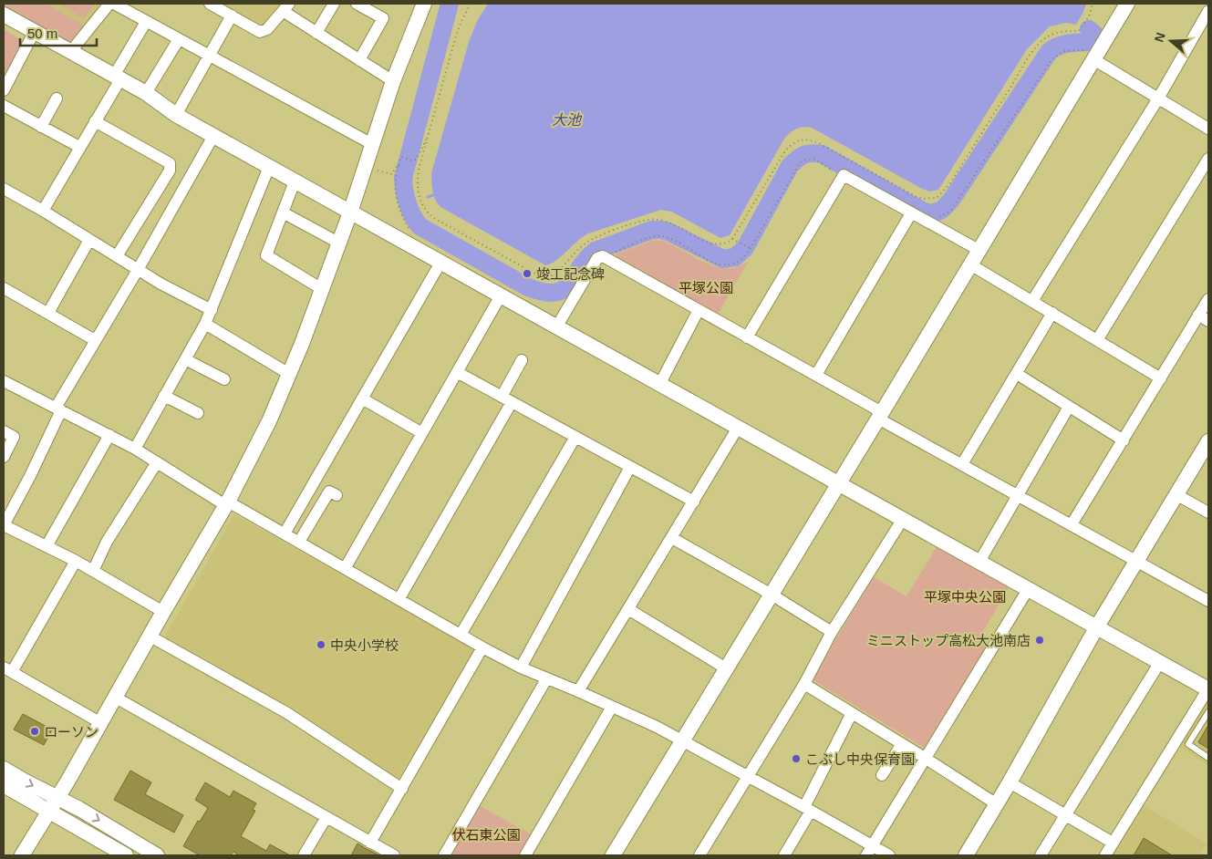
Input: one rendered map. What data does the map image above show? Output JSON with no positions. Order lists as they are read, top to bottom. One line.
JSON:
{"water":["大池"],"parks":["平塚公園","平塚中央公園","伏石東公園"],"places":["竣工記念碑","ミニストップ高松大池南店","中央小学校","ローソン","こぶし中央保育園"],"scale_bar":"50 m","north":"left"}
